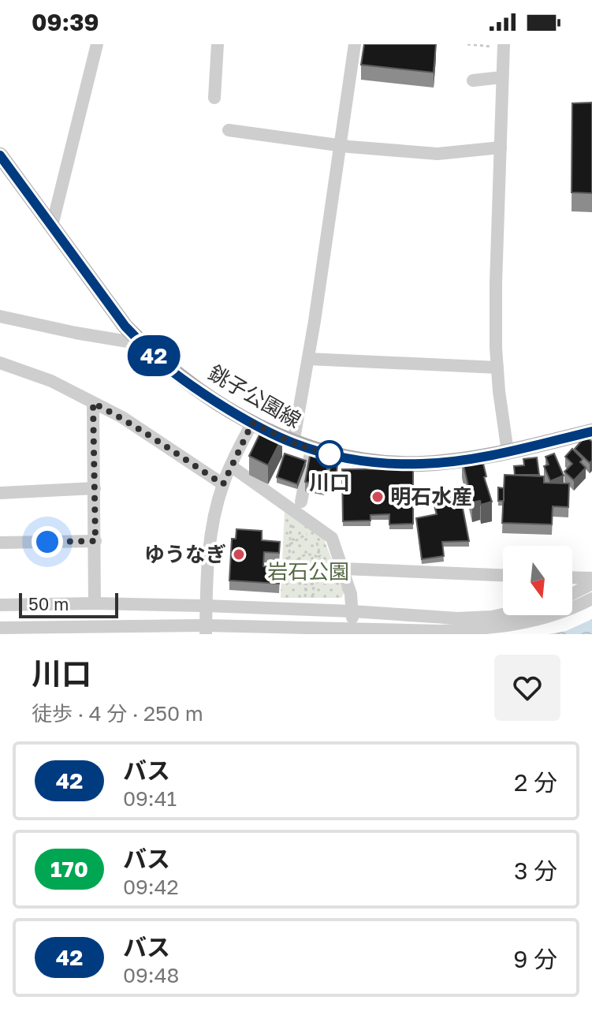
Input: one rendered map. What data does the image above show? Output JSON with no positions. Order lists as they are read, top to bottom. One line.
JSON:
{"streets":{"main road":["銚子公園線"]},"parks":["岩石公園"],"places":["川口","明石水産","ゆうなぎ"],"lines":["bus line 42"],"scale_bar":"50 m","north":"bottom","page":{"status":"09:39","on_map":"42","scale":"50 m","heading":["川口","徒歩 · 4 分 · 250 m"],"list":[{"mark":"42","name":"バス","note":"09:41","value":"2 分"},{"mark":"170","name":"バス","note":"09:42","value":"3 分"},{"mark":"42","name":"バス","note":"09:48","value":"9 分"}]}}
